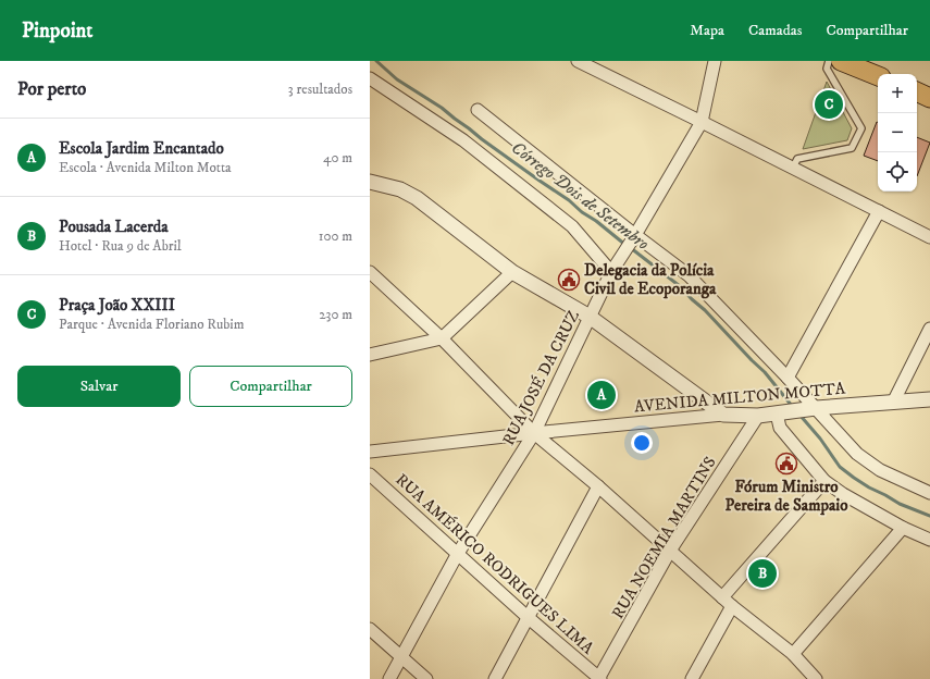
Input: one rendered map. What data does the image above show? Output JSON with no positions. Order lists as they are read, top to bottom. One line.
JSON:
{"streets":{"street":["RUA JOSÉ DA CRUZ","AVENIDA MILTON MOTTA","RUA NOEMIA MARTINS","RUA AMÉRICO RODRIGUES LIMA"]},"crossings":[["RUA JOSÉ DA CRUZ","AVENIDA MILTON MOTTA"],["RUA JOSÉ DA CRUZ","RUA AMÉRICO RODRIGUES LIMA"],["AVENIDA MILTON MOTTA","RUA NOEMIA MARTINS"],["RUA NOEMIA MARTINS","RUA AMÉRICO RODRIGUES LIMA"]],"water":["Córrego Dois de Setembro"],"places":{"public building":["Delegacia da Polícia Civil de Ecoporanga","Fórum Ministro Pereira de Sampaio"]},"page":{"header":"Pinpoint","nav":["Mapa","Camadas","Compartilhar"],"heading":["Por perto","3 resultados"],"map_buttons":["+","−"],"pins":["C","A","B"],"list":[{"mark":"A","name":"Escola Jardim Encantado","note":"Escola · Avenida Milton Motta","value":"40 m"},{"mark":"B","name":"Pousada Lacerda","note":"Hotel · Rua 9 de Abril","value":"100 m"},{"mark":"C","name":"Praça João XXIII","note":"Parque · Avenida Floriano Rubim","value":"230 m"}],"buttons":["Salvar","Compartilhar"]}}
